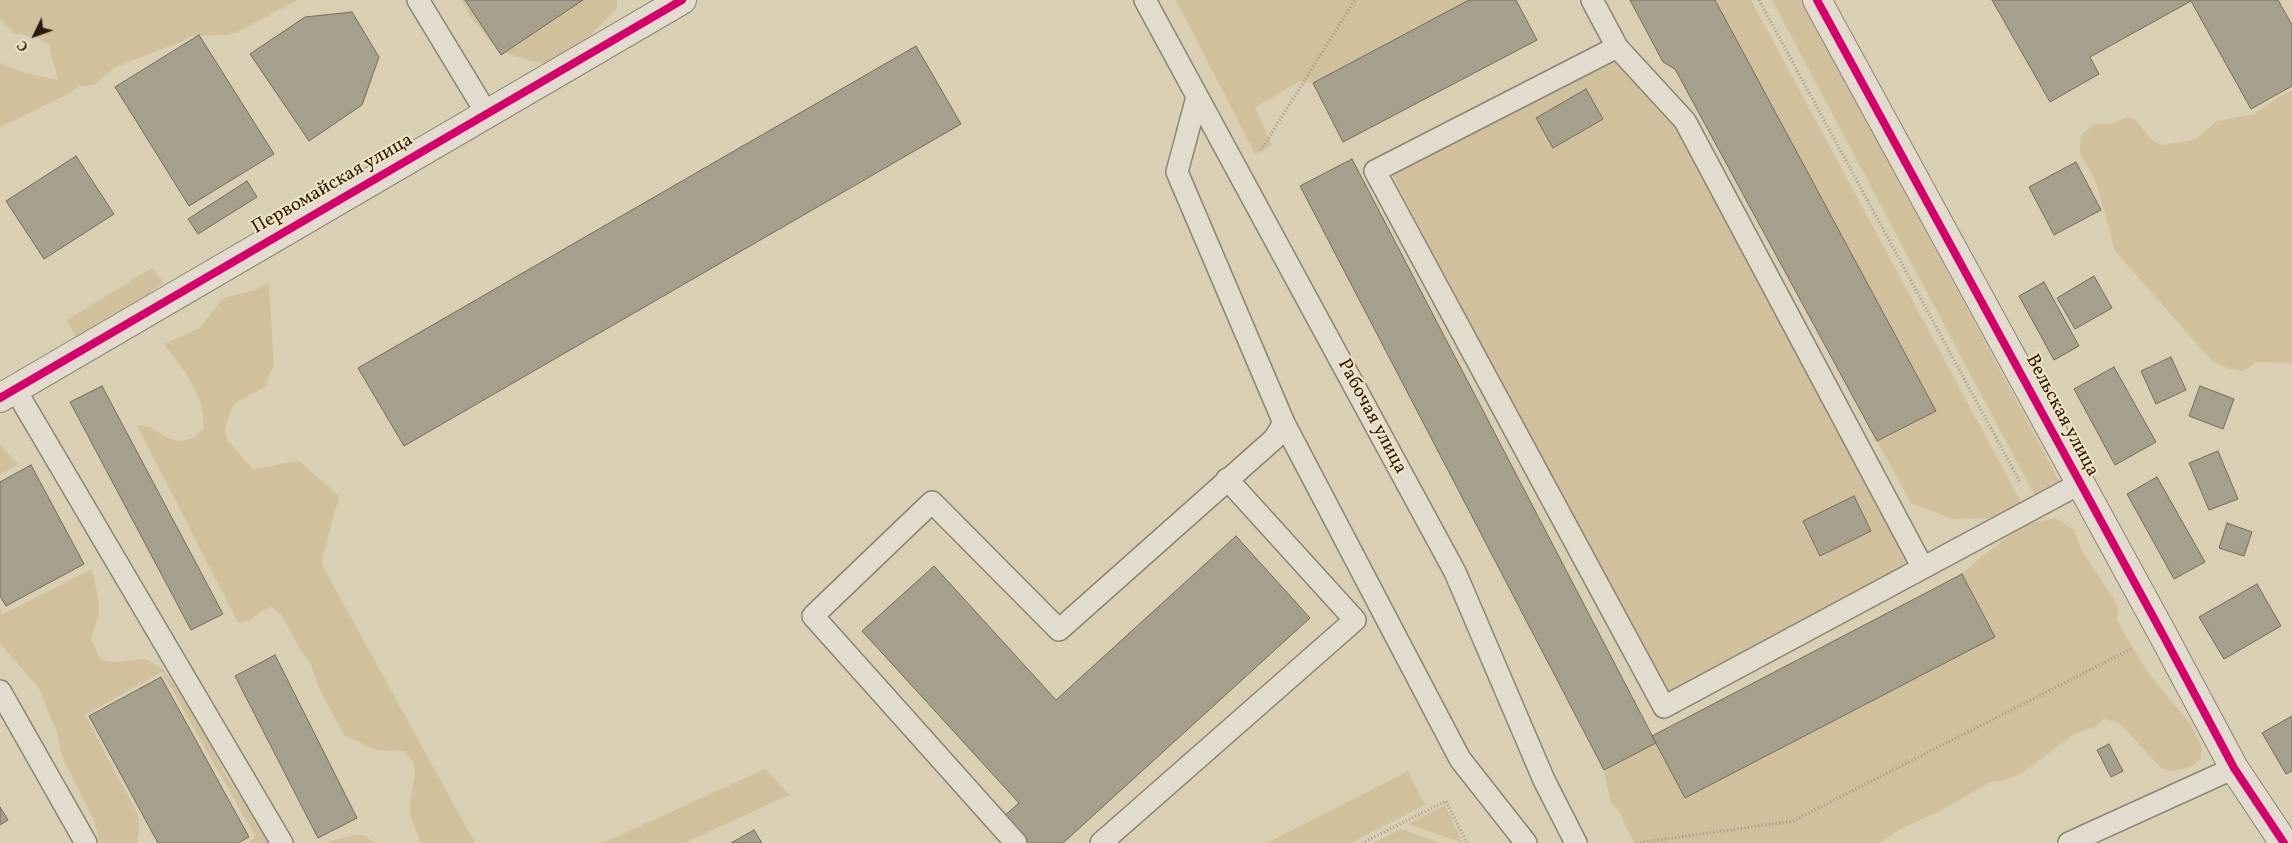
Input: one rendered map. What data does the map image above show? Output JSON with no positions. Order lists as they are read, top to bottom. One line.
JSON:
{"streets":{"street":["Первомайская улица","Вельская улица"],"lane":["Рабочая улица"]},"north":"bottom left"}
